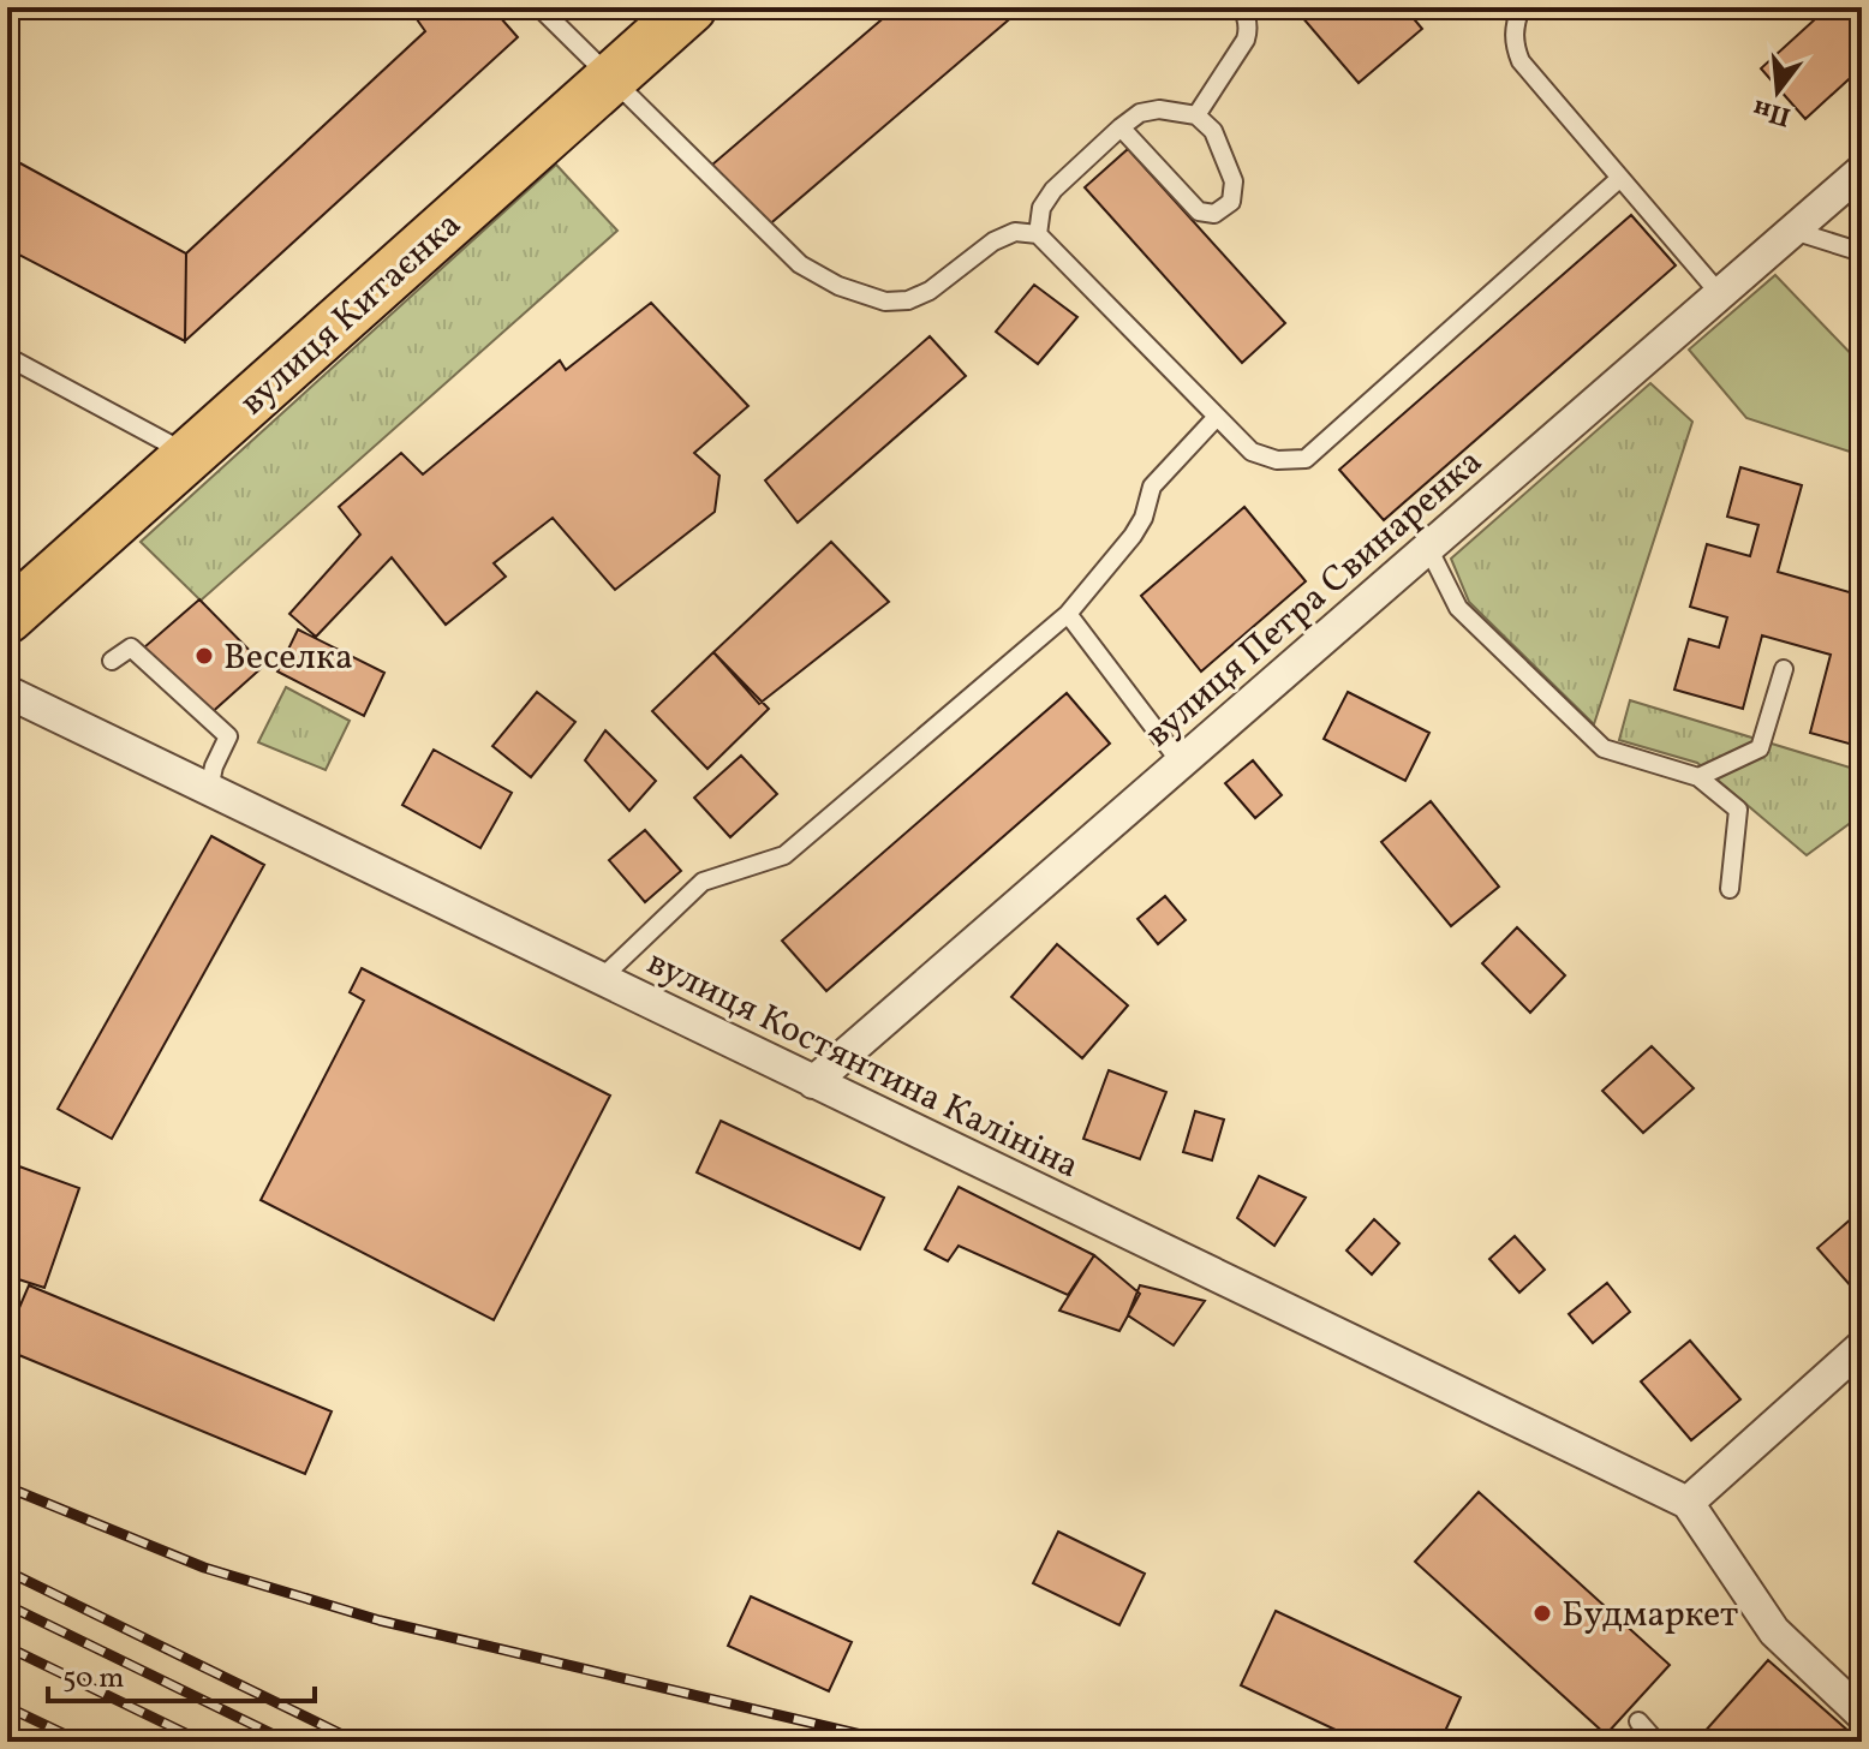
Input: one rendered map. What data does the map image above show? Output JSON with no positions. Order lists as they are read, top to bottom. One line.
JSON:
{"streets":{"main road":["вулиця Китаєнка"],"street":["вулиця Петра Свинаренка","вулиця Костянтина Калініна"]},"crossings":[["вулиця Петра Свинаренка","вулиця Костянтина Калініна"]],"places":["Веселка","Будмаркет"],"scale_bar":"50 m","north":"bottom"}
